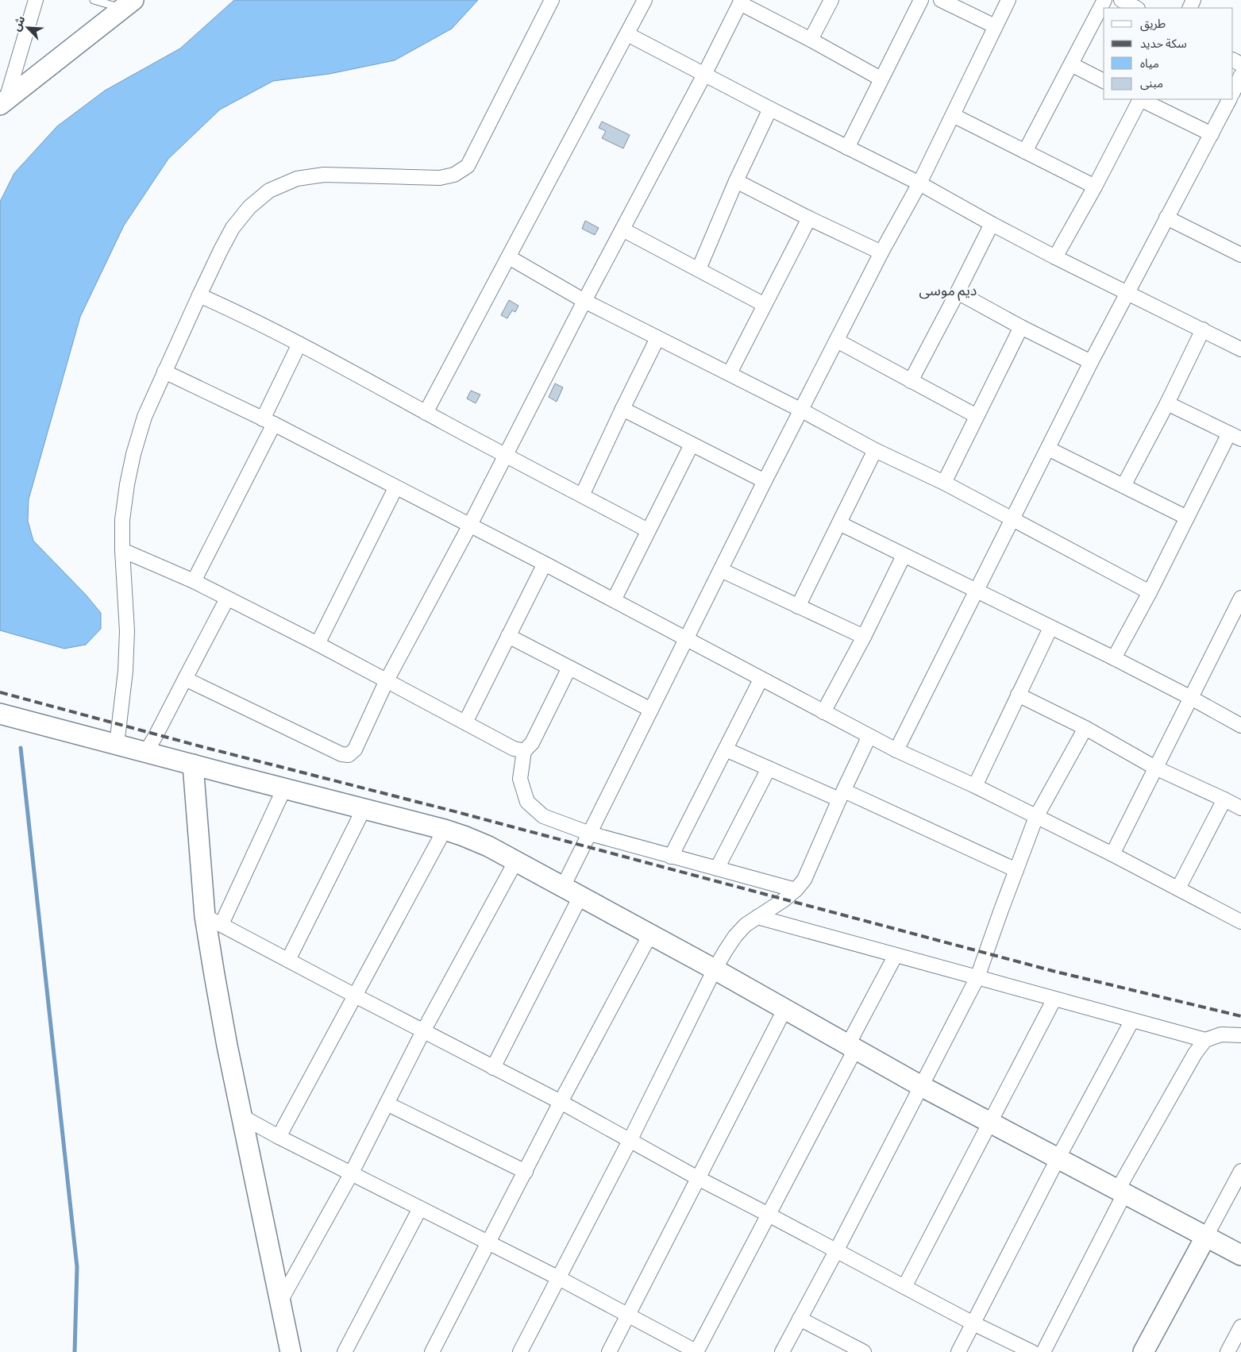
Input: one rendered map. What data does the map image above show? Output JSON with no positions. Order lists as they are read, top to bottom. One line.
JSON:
{"districts":["ديم موسى"],"legend":["طريق","سكة حديد","مياه","مبنى"],"north":"top left"}
